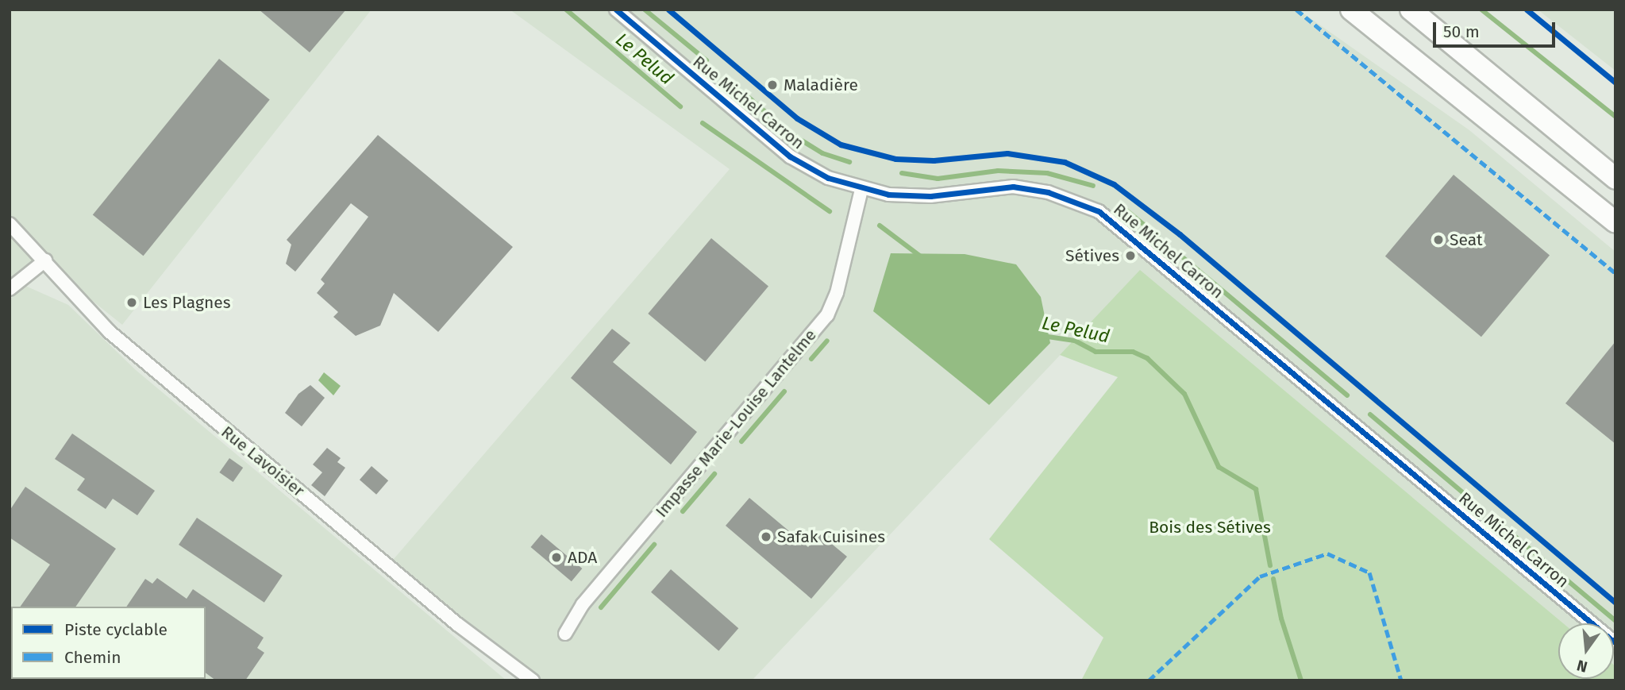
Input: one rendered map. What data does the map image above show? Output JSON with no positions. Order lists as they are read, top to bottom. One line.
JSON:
{"streets":{"street":["Rue Michel Carron","Impasse Marie-Louise Lantelme","Rue Lavoisier"]},"crossings":[["Rue Michel Carron","Impasse Marie-Louise Lantelme"]],"water":["Le Pelud"],"parks":["Bois des Sétives"],"places":["Maladière","Seat","Sétives","Les Plagnes","Safak Cuisines","ADA"],"legend":["Piste cyclable","Chemin"],"scale_bar":"50 m","north":"bottom"}
